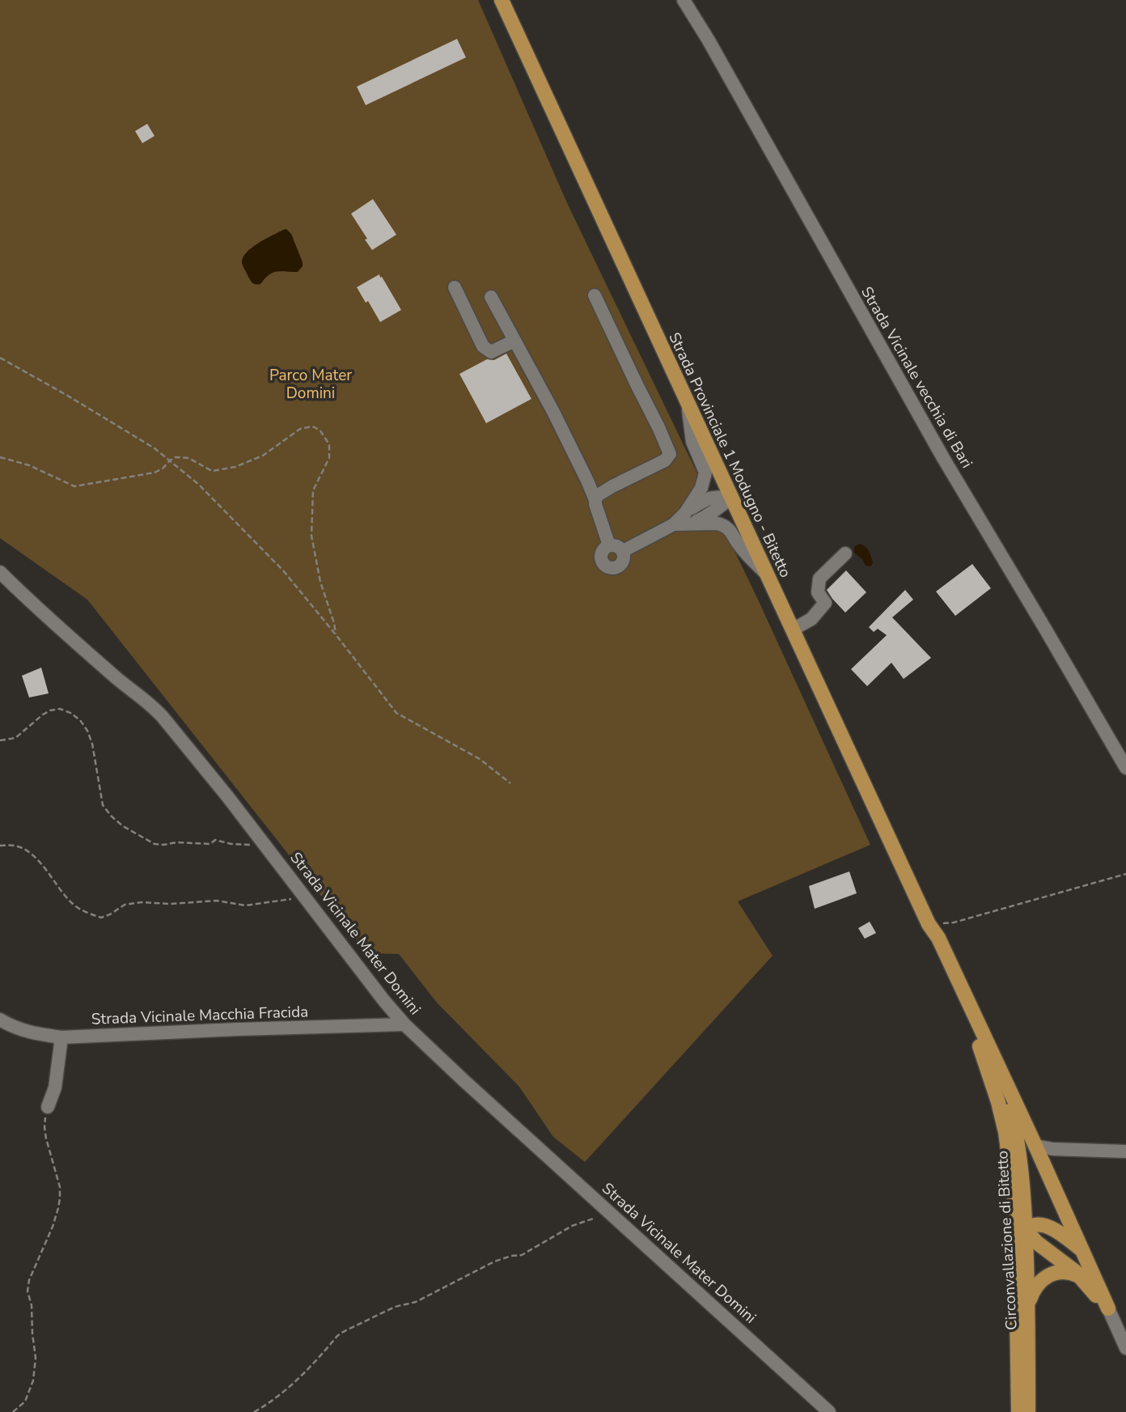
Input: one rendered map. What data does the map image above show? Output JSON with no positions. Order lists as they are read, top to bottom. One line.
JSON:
{"streets":{"main road":["Strada Provinciale 1 Modugno - Bitetto","Circonvallazione di Bitetto"],"street":["Strada Vicinale vecchia di Bari","Strada Vicinale Mater Domini","Strada Vicinale Macchia Fracida"]},"crossings":[["Strada Provinciale 1 Modugno - Bitetto","Circonvallazione di Bitetto"],["Strada Vicinale Mater Domini","Strada Vicinale Macchia Fracida"]],"parks":["Parco Mater Domini"]}
